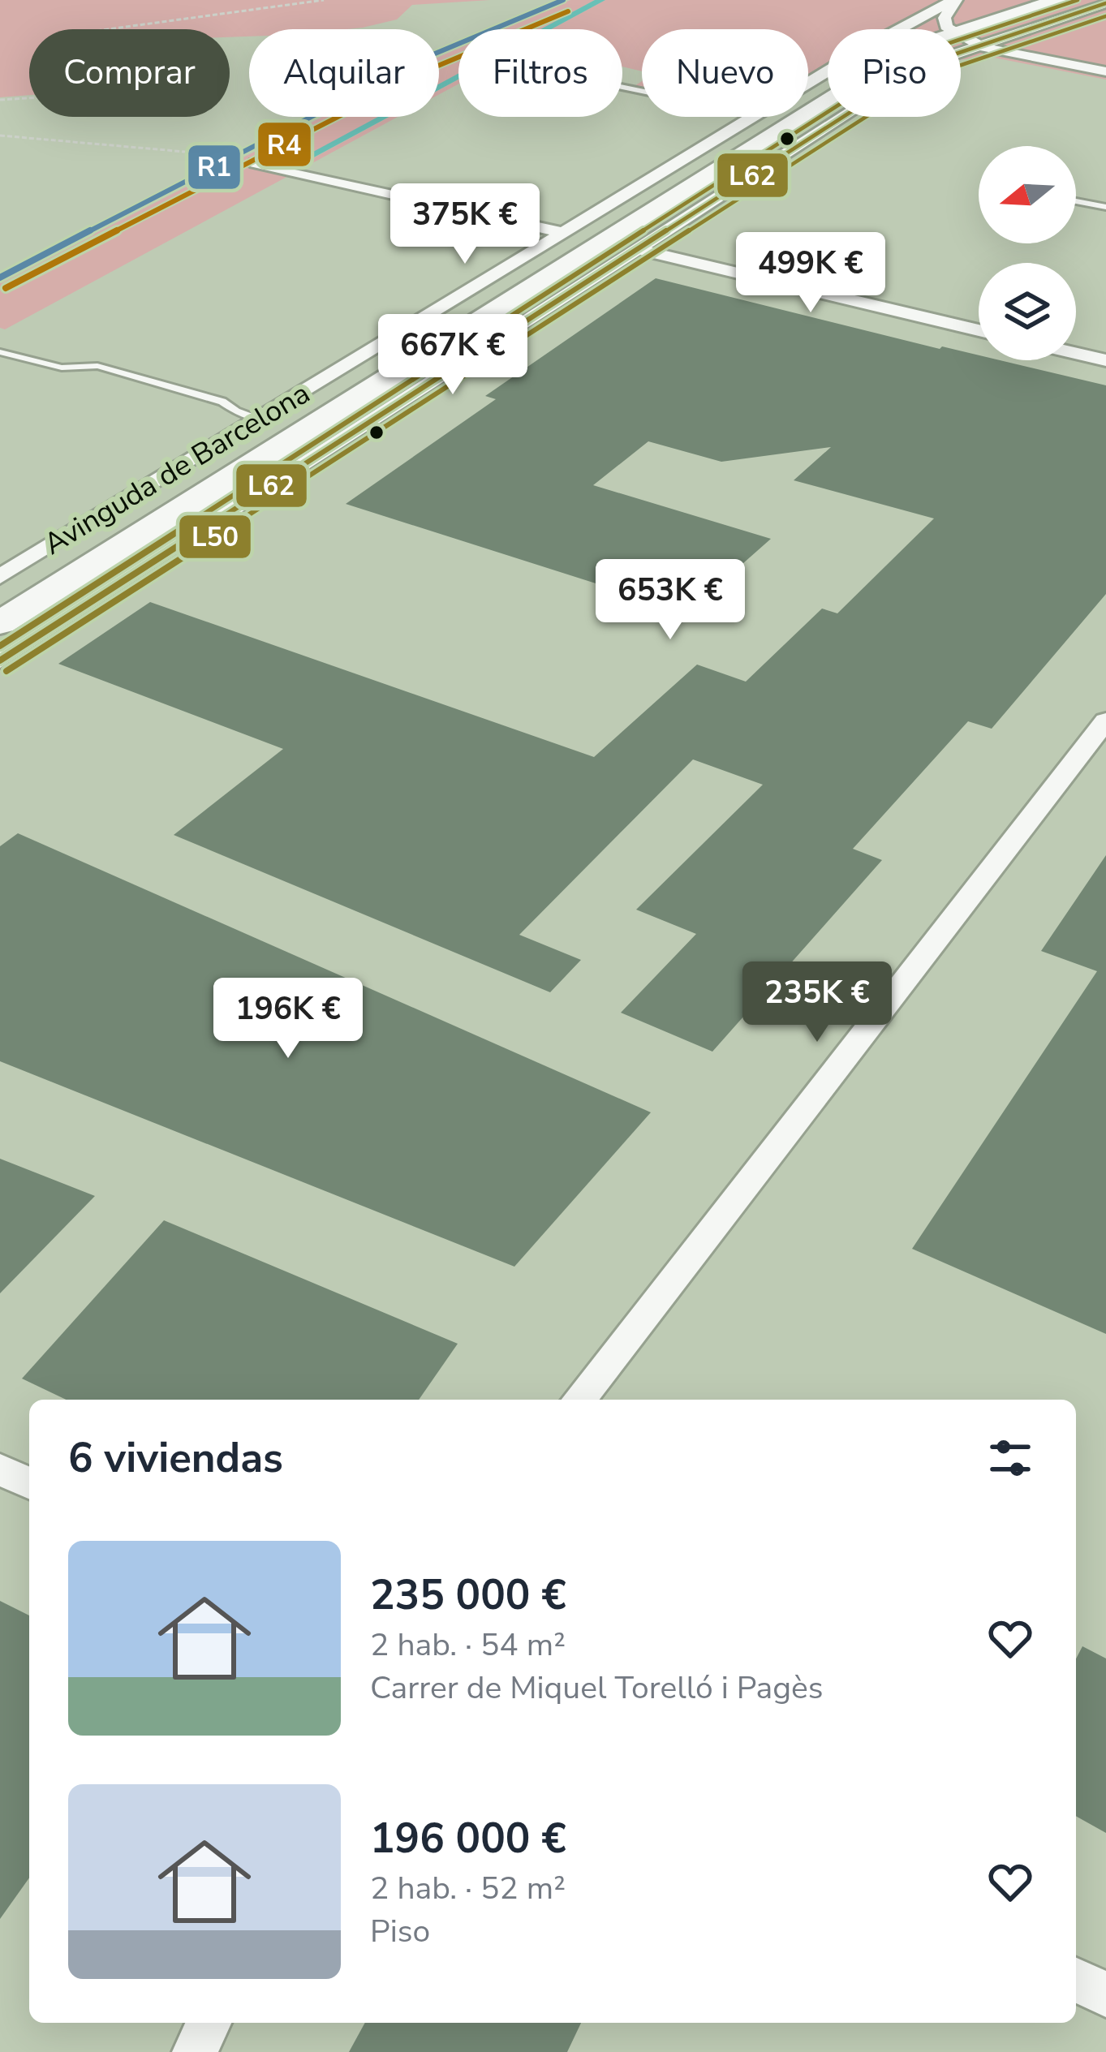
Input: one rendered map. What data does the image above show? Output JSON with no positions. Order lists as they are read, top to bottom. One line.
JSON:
{"streets":{"main road":["Avinguda de Barcelona"]},"lines":["transit line R1","transit line L62","transit line R4","transit line L50"],"north":"left","page":{"chip":["Comprar","Alquilar","Filtros","Nuevo","Piso"],"price":["375K €","499K €","667K €","653K €","235K €","196K €"],"heading":"6 viviendas","list":[{"name":"235 000 €","note":"2 hab. · 54 m² · Carrer de Miquel Torelló i Pagès"},{"name":"196 000 €","note":"2 hab. · 52 m² · Piso"}]}}
